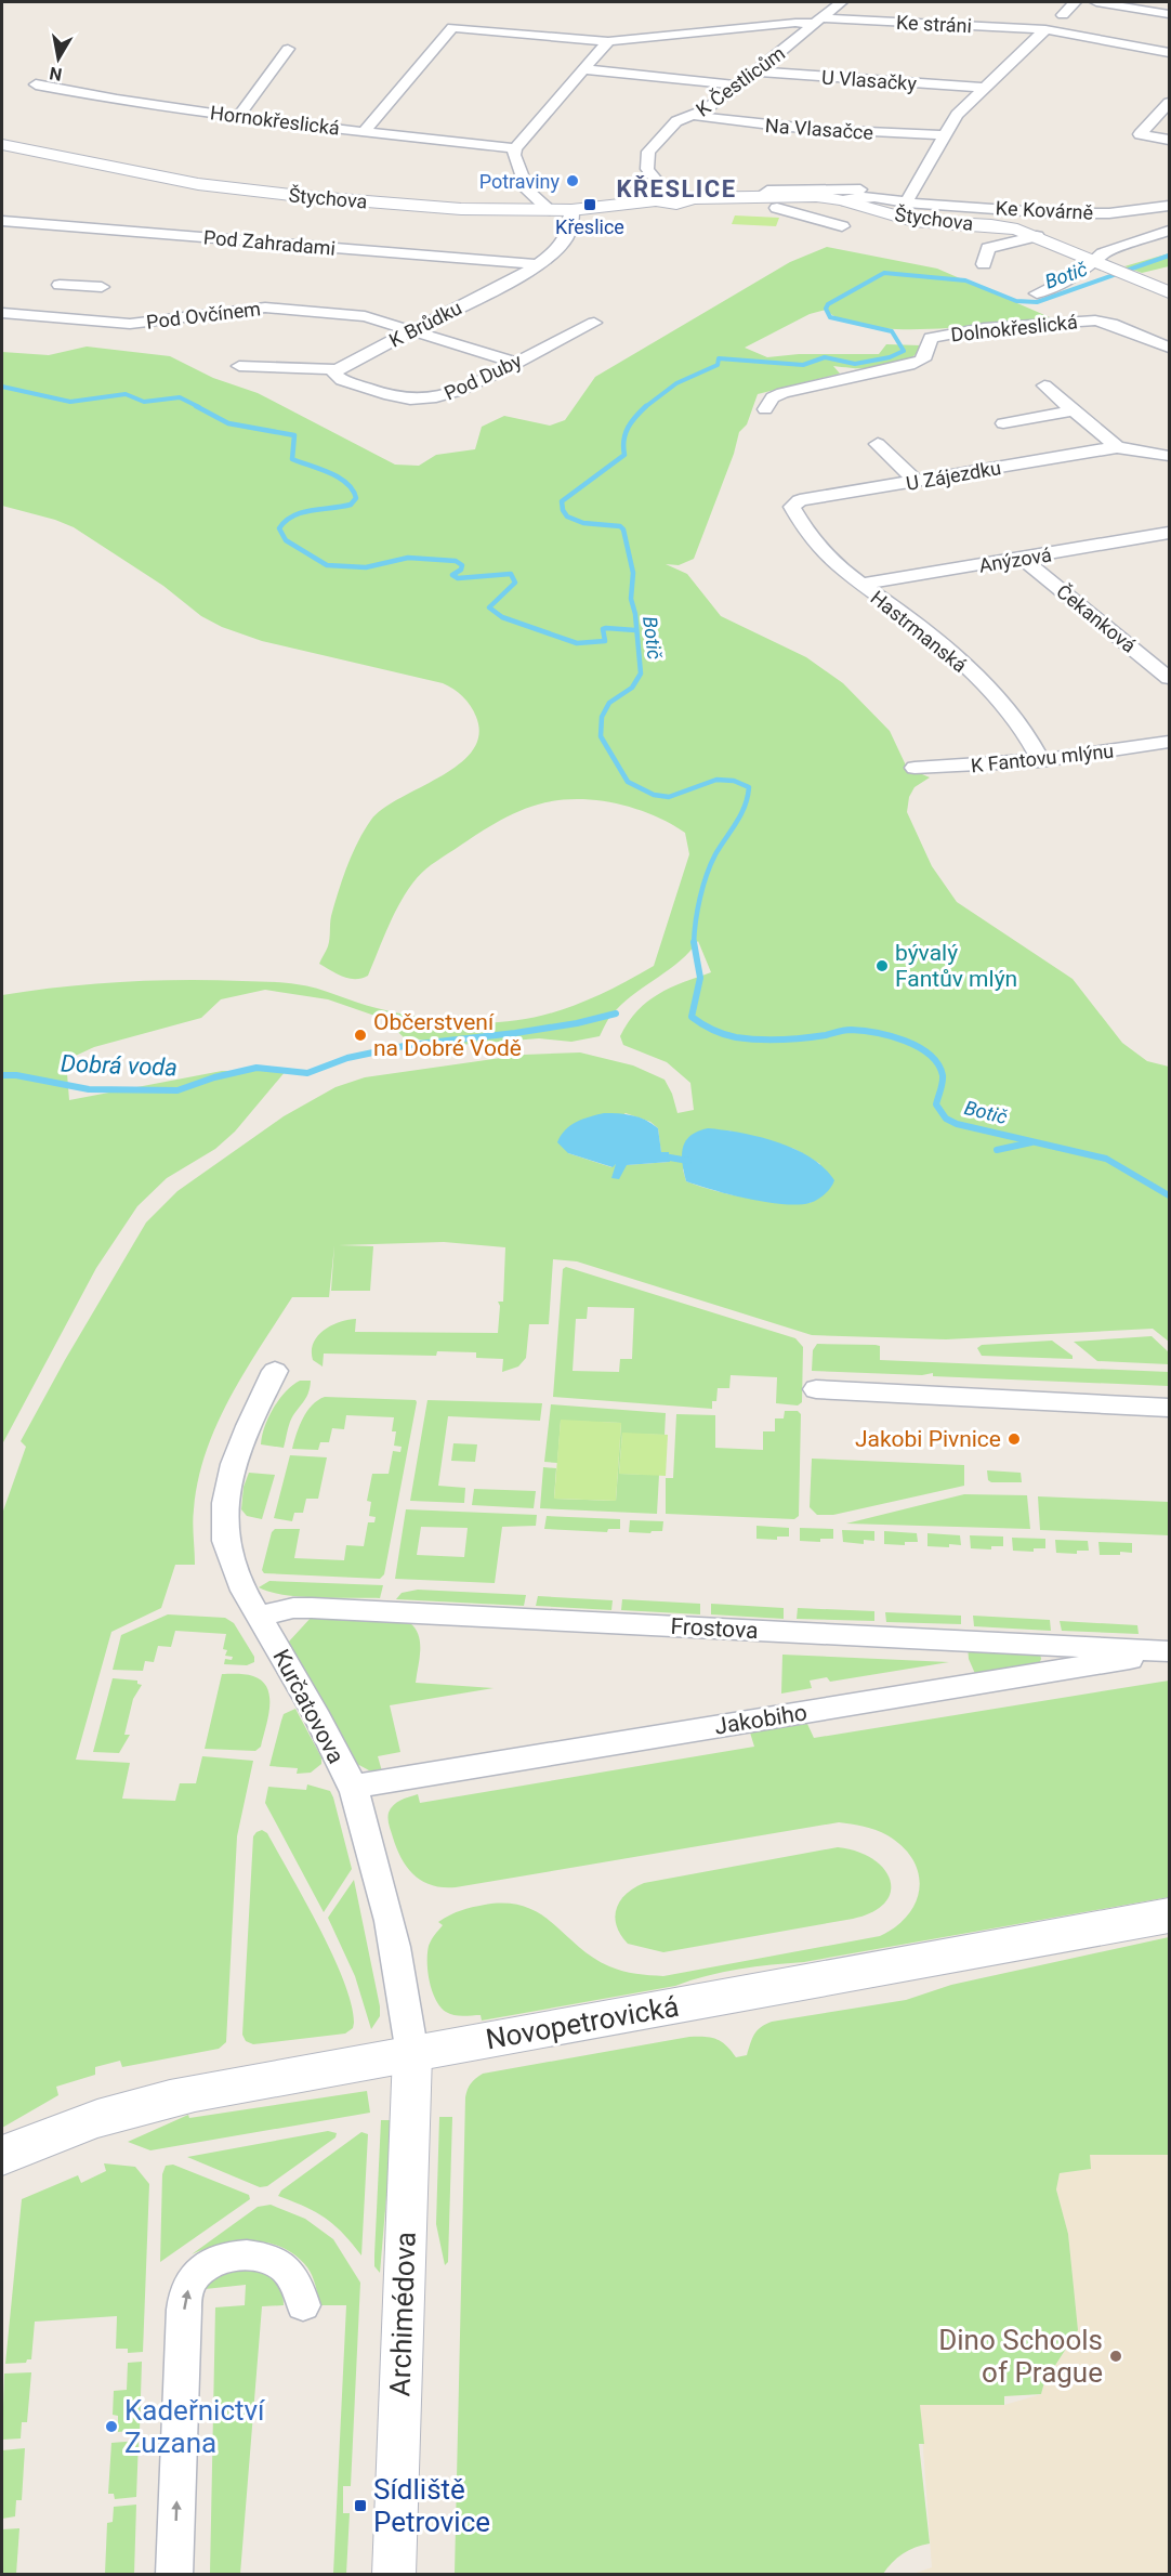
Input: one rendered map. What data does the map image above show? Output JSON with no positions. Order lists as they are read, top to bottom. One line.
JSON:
{"streets":{"main road":["Novopetrovická"],"street":["Ke stráni","U Vlasačky","K Čestlicům","Hornokřeslická","Na Vlasačce","Štychova","Ke Kovárně","Pod Zahradami","Pod Ovčínem","K Brůdku","Dolnokřeslická","Pod Duby","U Zájezdku","Anýzová","Čekanková","Hastrmanská","K Fantovu mlýnu","Frostova","Kurčatovova","Jakobiho","Archimédova"]},"crossings":[["Ke stráni","K Čestlicům"],["Ke stráni","Hornokřeslická"],["U Vlasačky","K Čestlicům"],["K Čestlicům","Na Vlasačce"],["K Čestlicům","Štychova"],["Štychova","Ke Kovárně"],["Štychova","K Brůdku"],["Pod Zahradami","K Brůdku"],["Pod Ovčínem","K Brůdku"],["Pod Ovčínem","Pod Duby"],["K Brůdku","Pod Duby"],["U Zájezdku","Hastrmanská"],["Anýzová","Čekanková"],["Anýzová","Hastrmanská"],["Hastrmanská","K Fantovu mlýnu"],["Frostova","Kurčatovova"],["Frostova","Jakobiho"],["Kurčatovova","Jakobiho"],["Kurčatovova","Novopetrovická"],["Kurčatovova","Archimédova"],["Novopetrovická","Archimédova"]],"districts":["KŘESLICE"],"water":["Botič","Dobrá voda"],"places":{"other":["Potraviny","bývalý Fantův mlýn","Občerstvení na Dobré Vodě","Jakobi Pivnice","Dino Schools of Prague","Kadeřnictví Zuzana"],"transit":["Křeslice","Sídliště Petrovice"]},"north":"bottom"}
